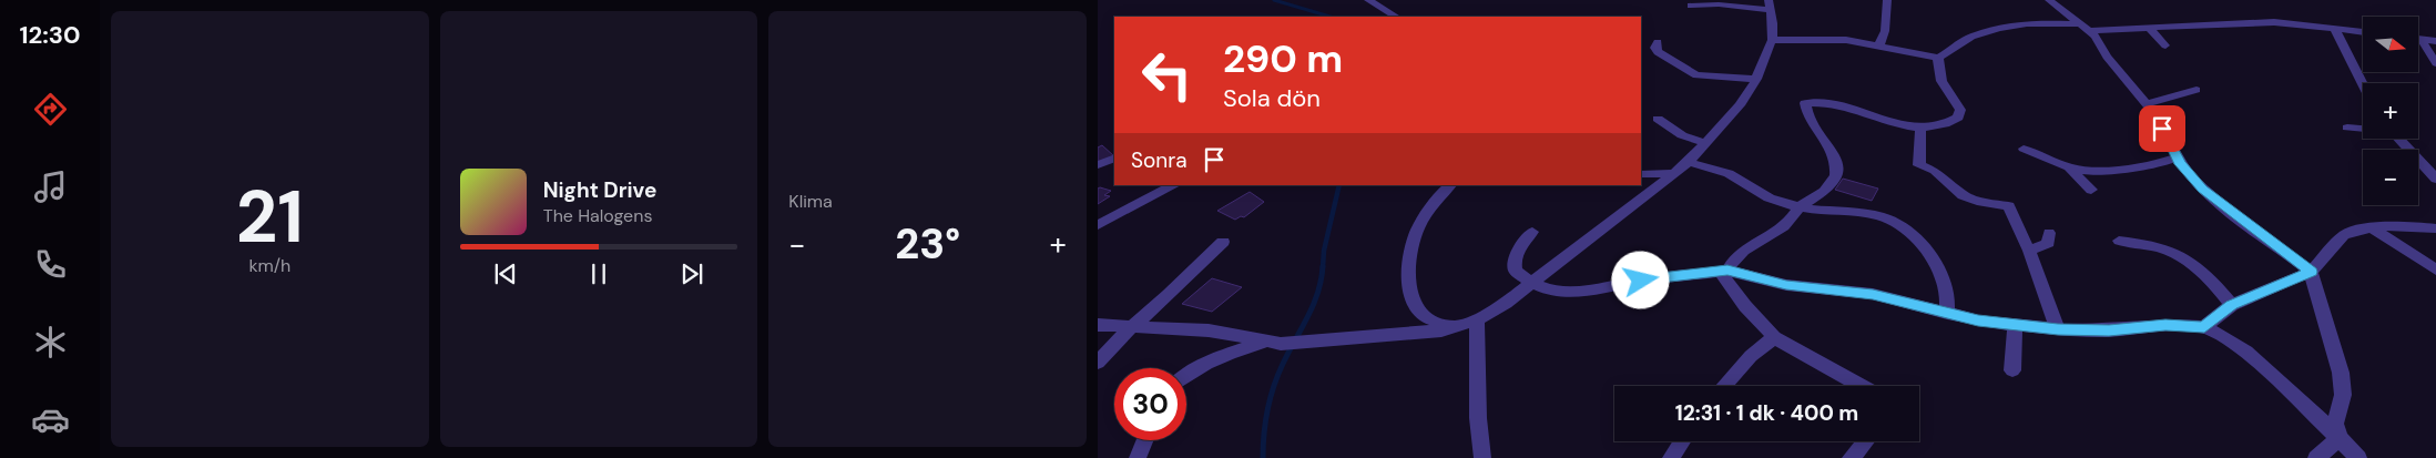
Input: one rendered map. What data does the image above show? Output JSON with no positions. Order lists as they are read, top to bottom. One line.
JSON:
{"north":"right","page":{"tabs":"12:30","tile":[["21","km/h"],"Klima"],"map_buttons":["+","−"],"turn":["290 m","Sola dön"],"then":"Sonra","song":["Night Drive","The Halogens"],"heat":["−","23°","+"],"limit":"30","trip":"12:31 · 1 dk · 400 m"}}
